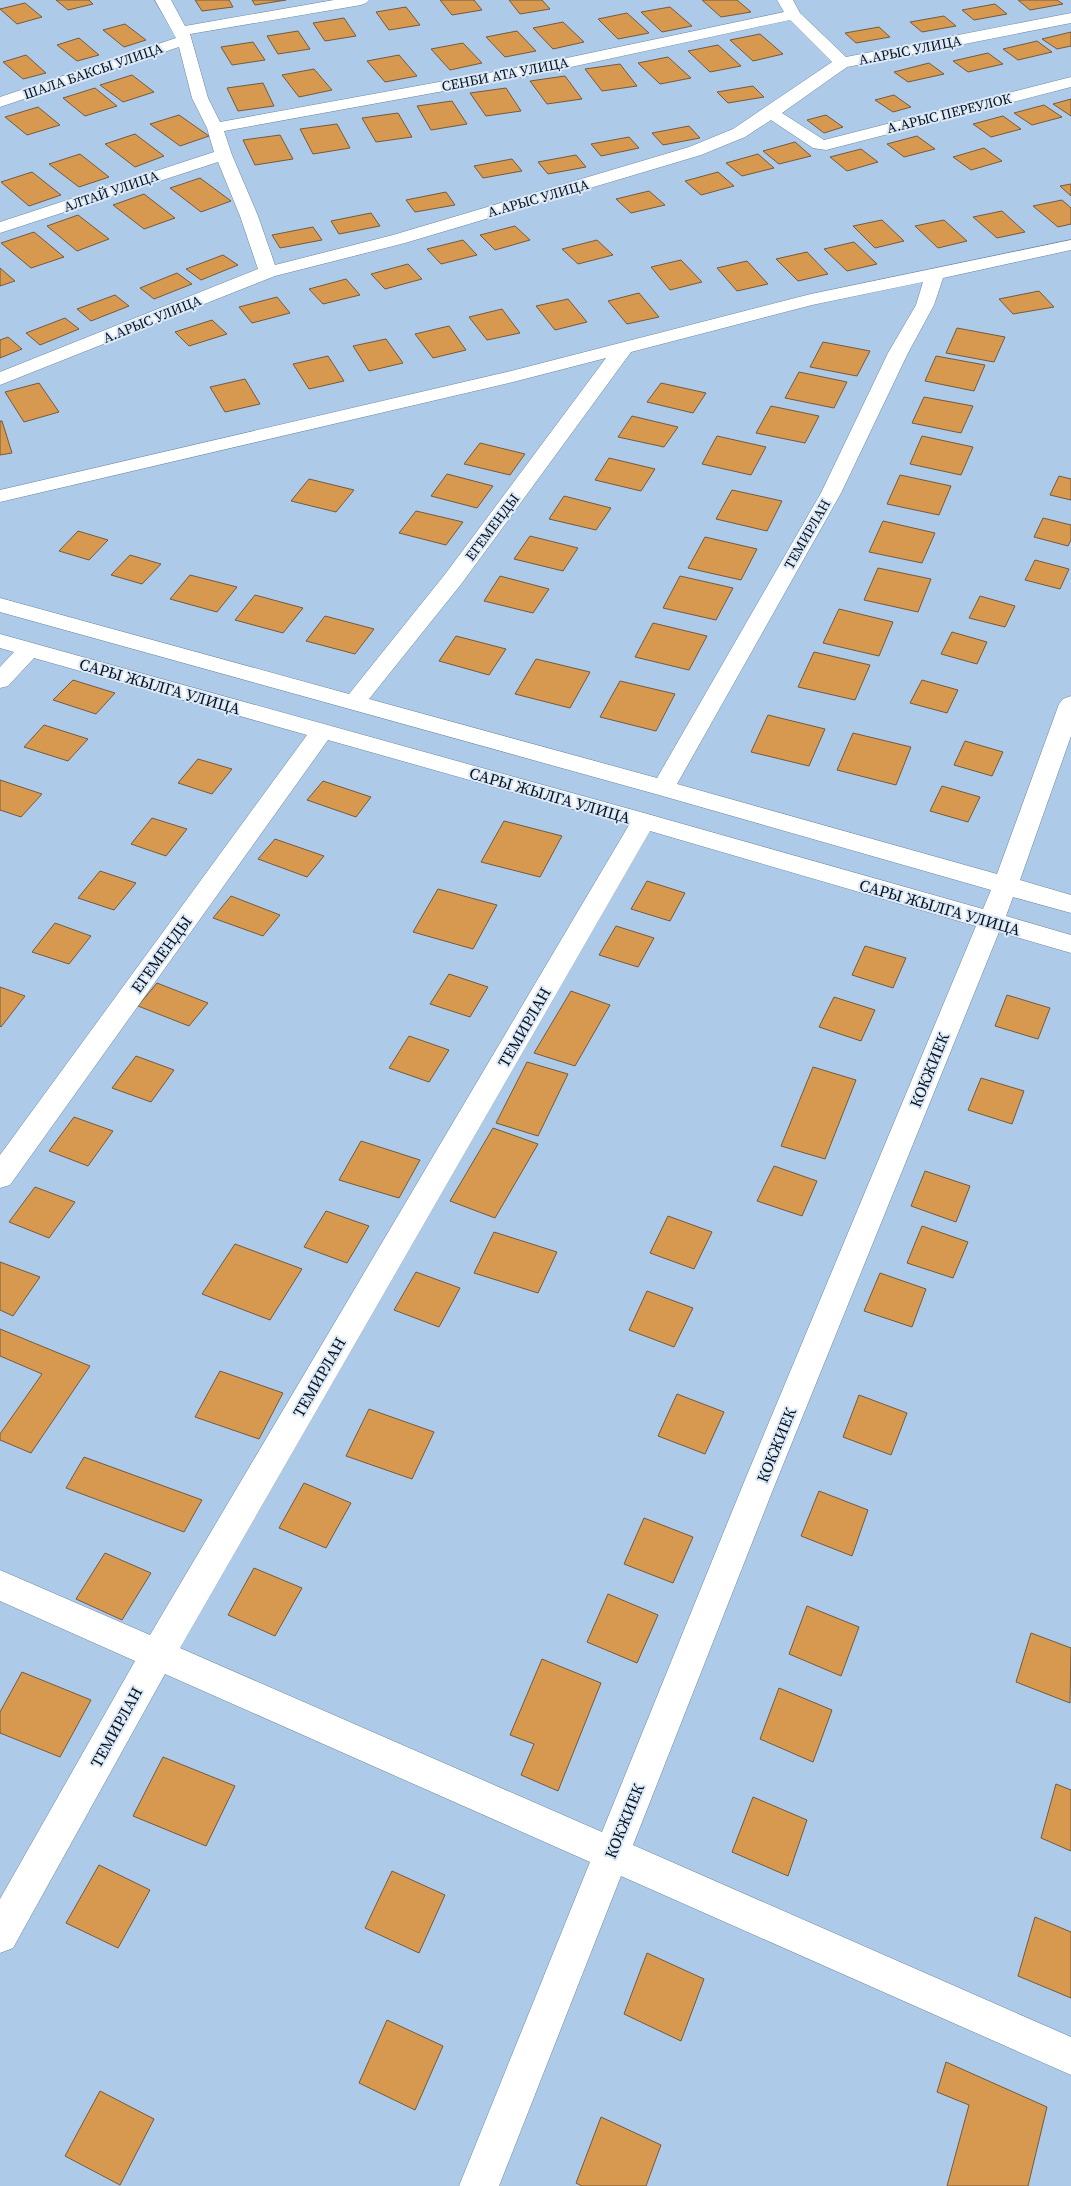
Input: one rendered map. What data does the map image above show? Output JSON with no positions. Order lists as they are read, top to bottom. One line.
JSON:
{"streets":{"street":["А.АРЫС УЛИЦА","ШАЛА БАКСЫ УЛИЦА","СЕНБИ АТА УЛИЦА","А.АРЫС ПЕРЕУЛОК","АЛТАЙ УЛИЦА","ЕГЕМЕНДЫ","ТЕМИРЛАН","САРЫ ЖЫЛГА УЛИЦА","КОКЖИЕК"]},"crossings":[["А.АРЫС УЛИЦА","А.АРЫС ПЕРЕУЛОК"],["ЕГЕМЕНДЫ","САРЫ ЖЫЛГА УЛИЦА"],["ТЕМИРЛАН","САРЫ ЖЫЛГА УЛИЦА"],["САРЫ ЖЫЛГА УЛИЦА","КОКЖИЕК"]]}
